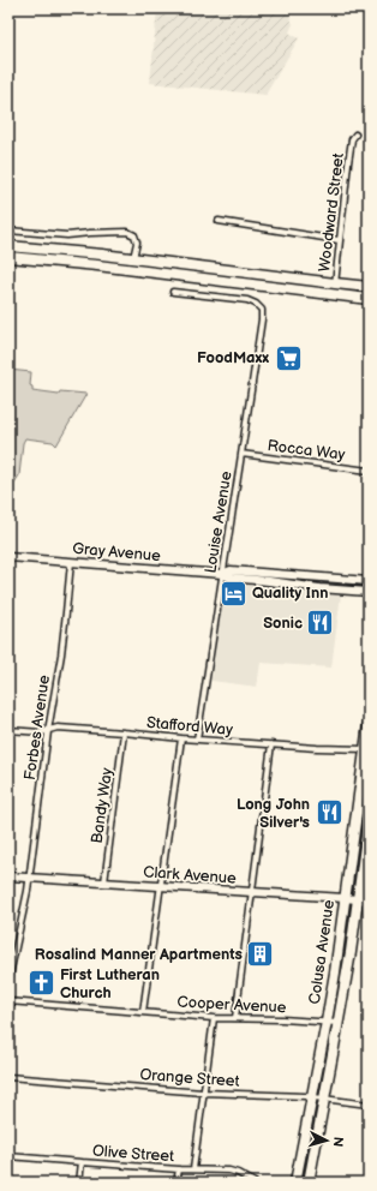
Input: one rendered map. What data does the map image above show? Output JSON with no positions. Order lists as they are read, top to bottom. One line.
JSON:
{"streets":{"highway":["Colusa Avenue"],"main road":["Gray Avenue","Clark Avenue"],"street":["Woodward Street","Rocca Way","Louise Avenue","Stafford Way","Forbes Avenue","Bandy Way","Cooper Avenue","Orange Street","Olive Street"]},"crossings":[["Rocca Way","Louise Avenue"],["Louise Avenue","Gray Avenue"],["Louise Avenue","Stafford Way"],["Gray Avenue","Forbes Avenue"],["Stafford Way","Forbes Avenue"],["Stafford Way","Bandy Way"],["Stafford Way","Colusa Avenue"],["Forbes Avenue","Clark Avenue"],["Bandy Way","Clark Avenue"],["Clark Avenue","Colusa Avenue"],["Colusa Avenue","Cooper Avenue"],["Colusa Avenue","Orange Street"]],"places":{"supermarket":["FoodMaxx"],"hotel":["Quality Inn"],"restaurant":["Sonic","Long John Silver's"],"building":["Rosalind Manner Apartments"],"church":["First Lutheran Church"]},"north":"right"}
